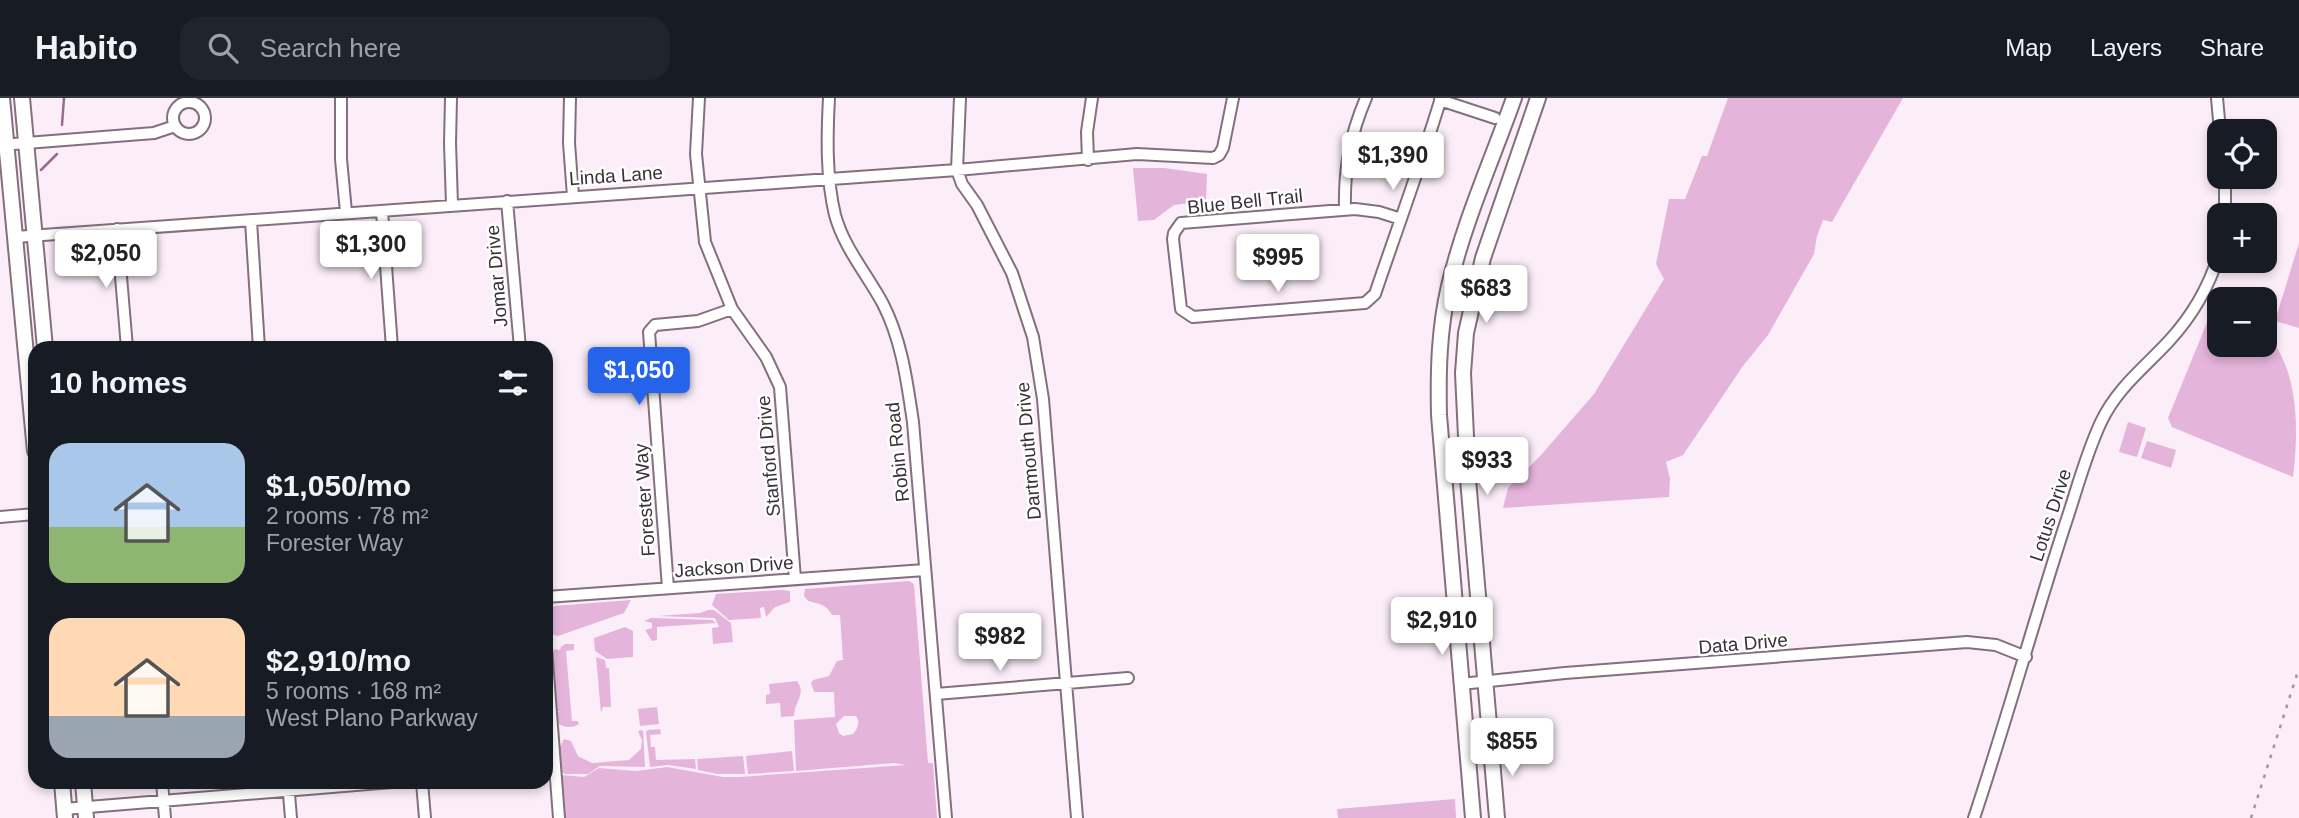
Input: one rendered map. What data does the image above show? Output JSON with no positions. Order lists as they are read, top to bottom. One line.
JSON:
{"streets":{"street":["Linda Lane","Blue Bell Trail","Jomar Drive","Dartmouth Drive","Robin Road","Stanford Drive","Forester Way","Lotus Drive","Jackson Drive","Data Drive"]},"crossings":[["Linda Lane","Jomar Drive"],["Linda Lane","Dartmouth Drive"],["Linda Lane","Robin Road"],["Linda Lane","Stanford Drive"],["Robin Road","Jackson Drive"],["Stanford Drive","Forester Way"],["Stanford Drive","Jackson Drive"],["Forester Way","Jackson Drive"],["Lotus Drive","Data Drive"]],"page":{"header":"Habito","search":"Search here","nav":["Map","Layers","Share"],"map_buttons":["+","−"],"price":["$1,390","$1,300","$2,050","$995","$683","$1,050","$933","$2,910","$982","$855"],"heading":"10 homes","list":[{"name":"$1,050/mo","note":"2 rooms · 78 m² · Forester Way"},{"name":"$2,910/mo","note":"5 rooms · 168 m² · West Plano Parkway"}]}}
